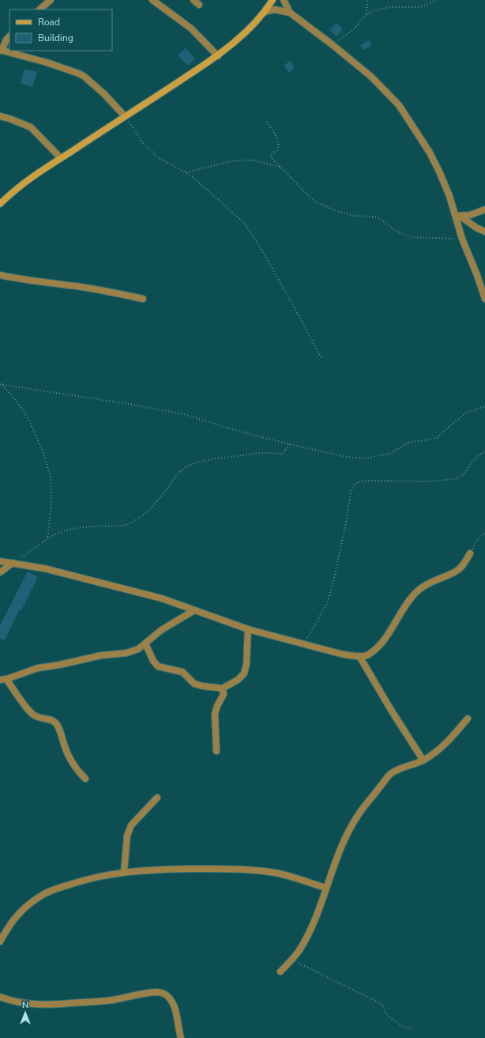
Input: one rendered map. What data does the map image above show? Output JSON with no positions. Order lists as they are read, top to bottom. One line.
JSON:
{"legend":["Road","Building"],"north":"top"}
